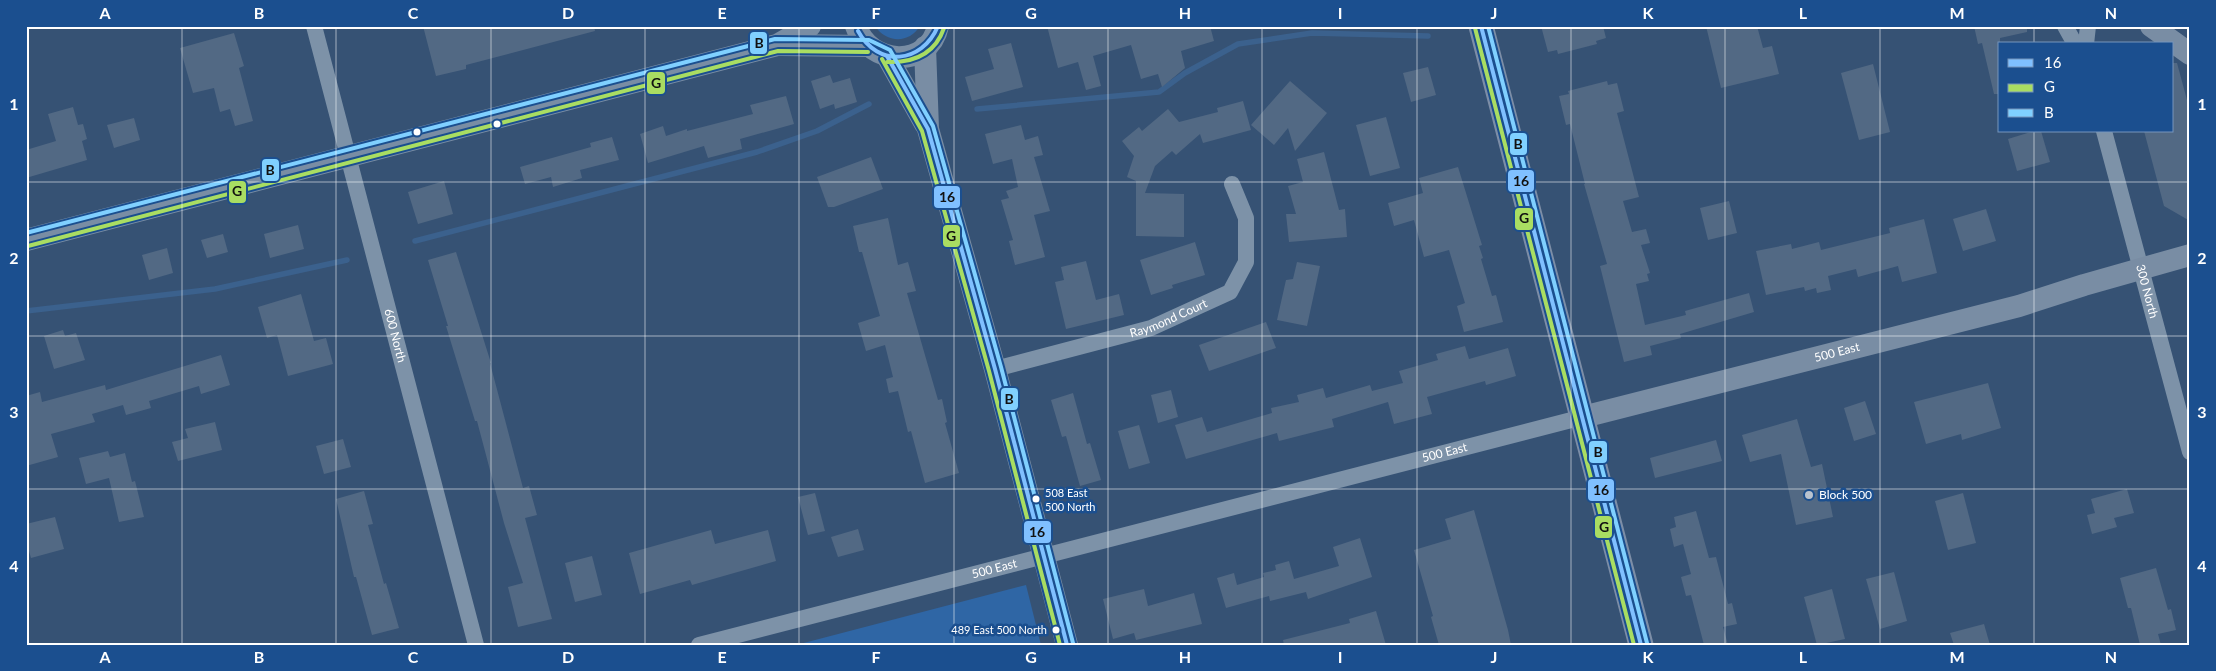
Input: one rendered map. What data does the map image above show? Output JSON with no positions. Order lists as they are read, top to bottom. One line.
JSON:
{"streets":{"street":["300 North","Raymond Court","600 North","500 East"]},"crossings":[["300 North","500 East"]],"places":["Block 500","508 East 500 North","489 East 500 North"],"lines":["transit line 16","transit line B","transit line G"],"legend":["16","G","B"],"grid":{"columns":["A","B","C","D","E","F","G","H","I","J","K","L","M","N"],"rows":["1","2","3","4"]}}
